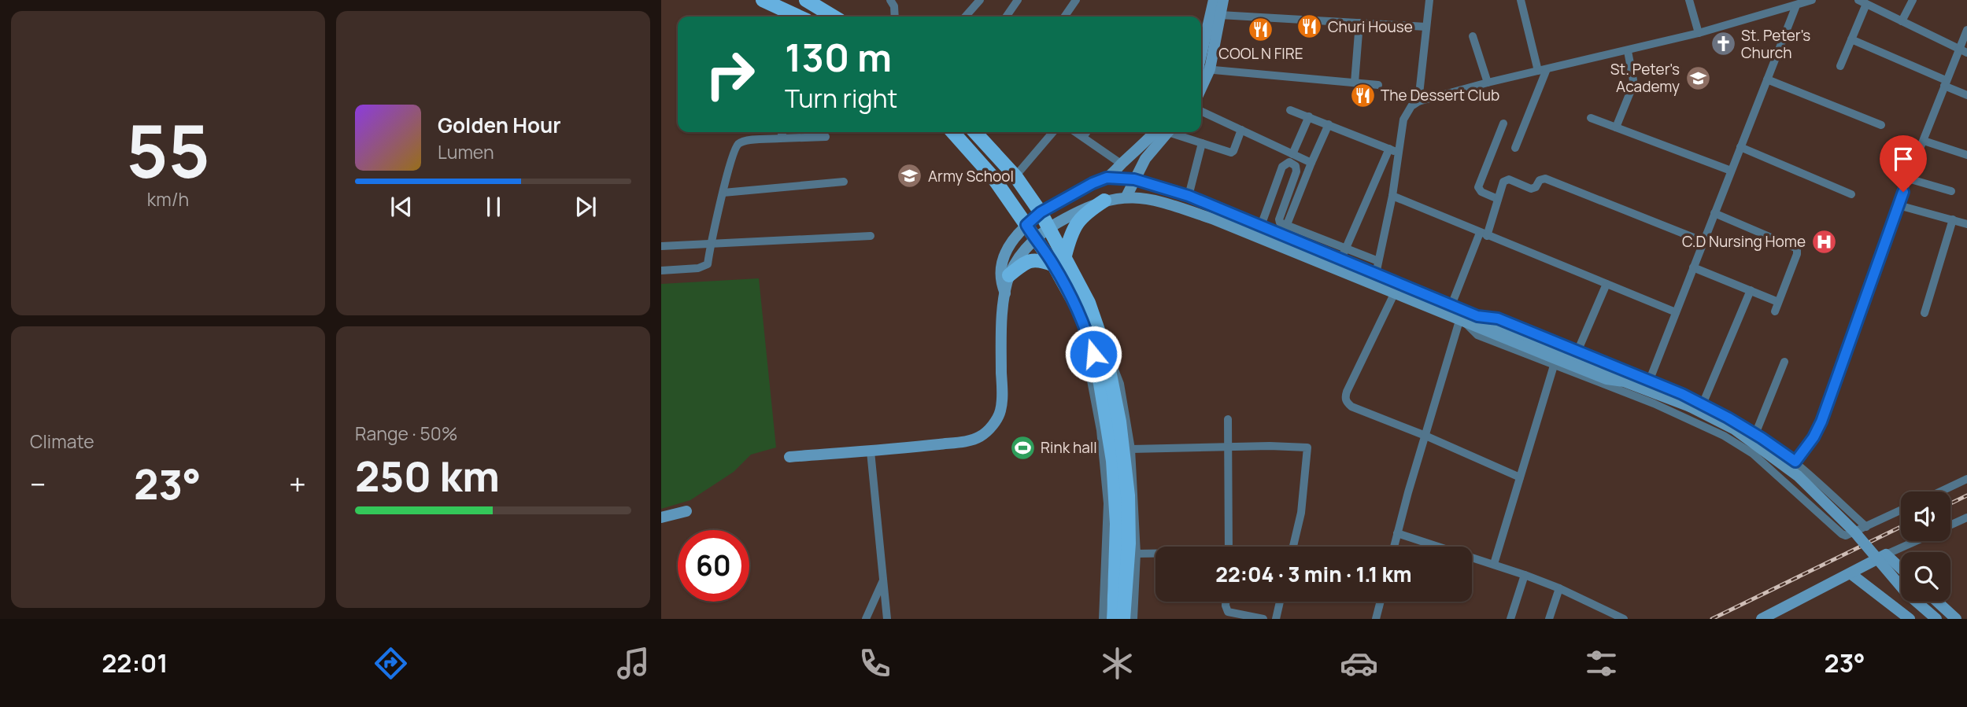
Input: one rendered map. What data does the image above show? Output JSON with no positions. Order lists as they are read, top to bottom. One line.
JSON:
{"places":{"restaurant":["Churi House","COOL N FIRE","The Dessert Club"],"church":["St. Peter's Church"],"school or university":["St. Peter's Academy","Army School"],"hospital":["C.D Nursing Home"],"sports":["Rink hall"]},"page":{"tile":[["55","km/h"],"Climate",["Range · 50%","250 km"]],"turn":["130 m","Turn right"],"song":["Golden Hour","Lumen"],"heat":["−","23°","+"],"limit":"60","trip":"22:04 · 3 min · 1.1 km","tabs":["22:01","23°"]}}
